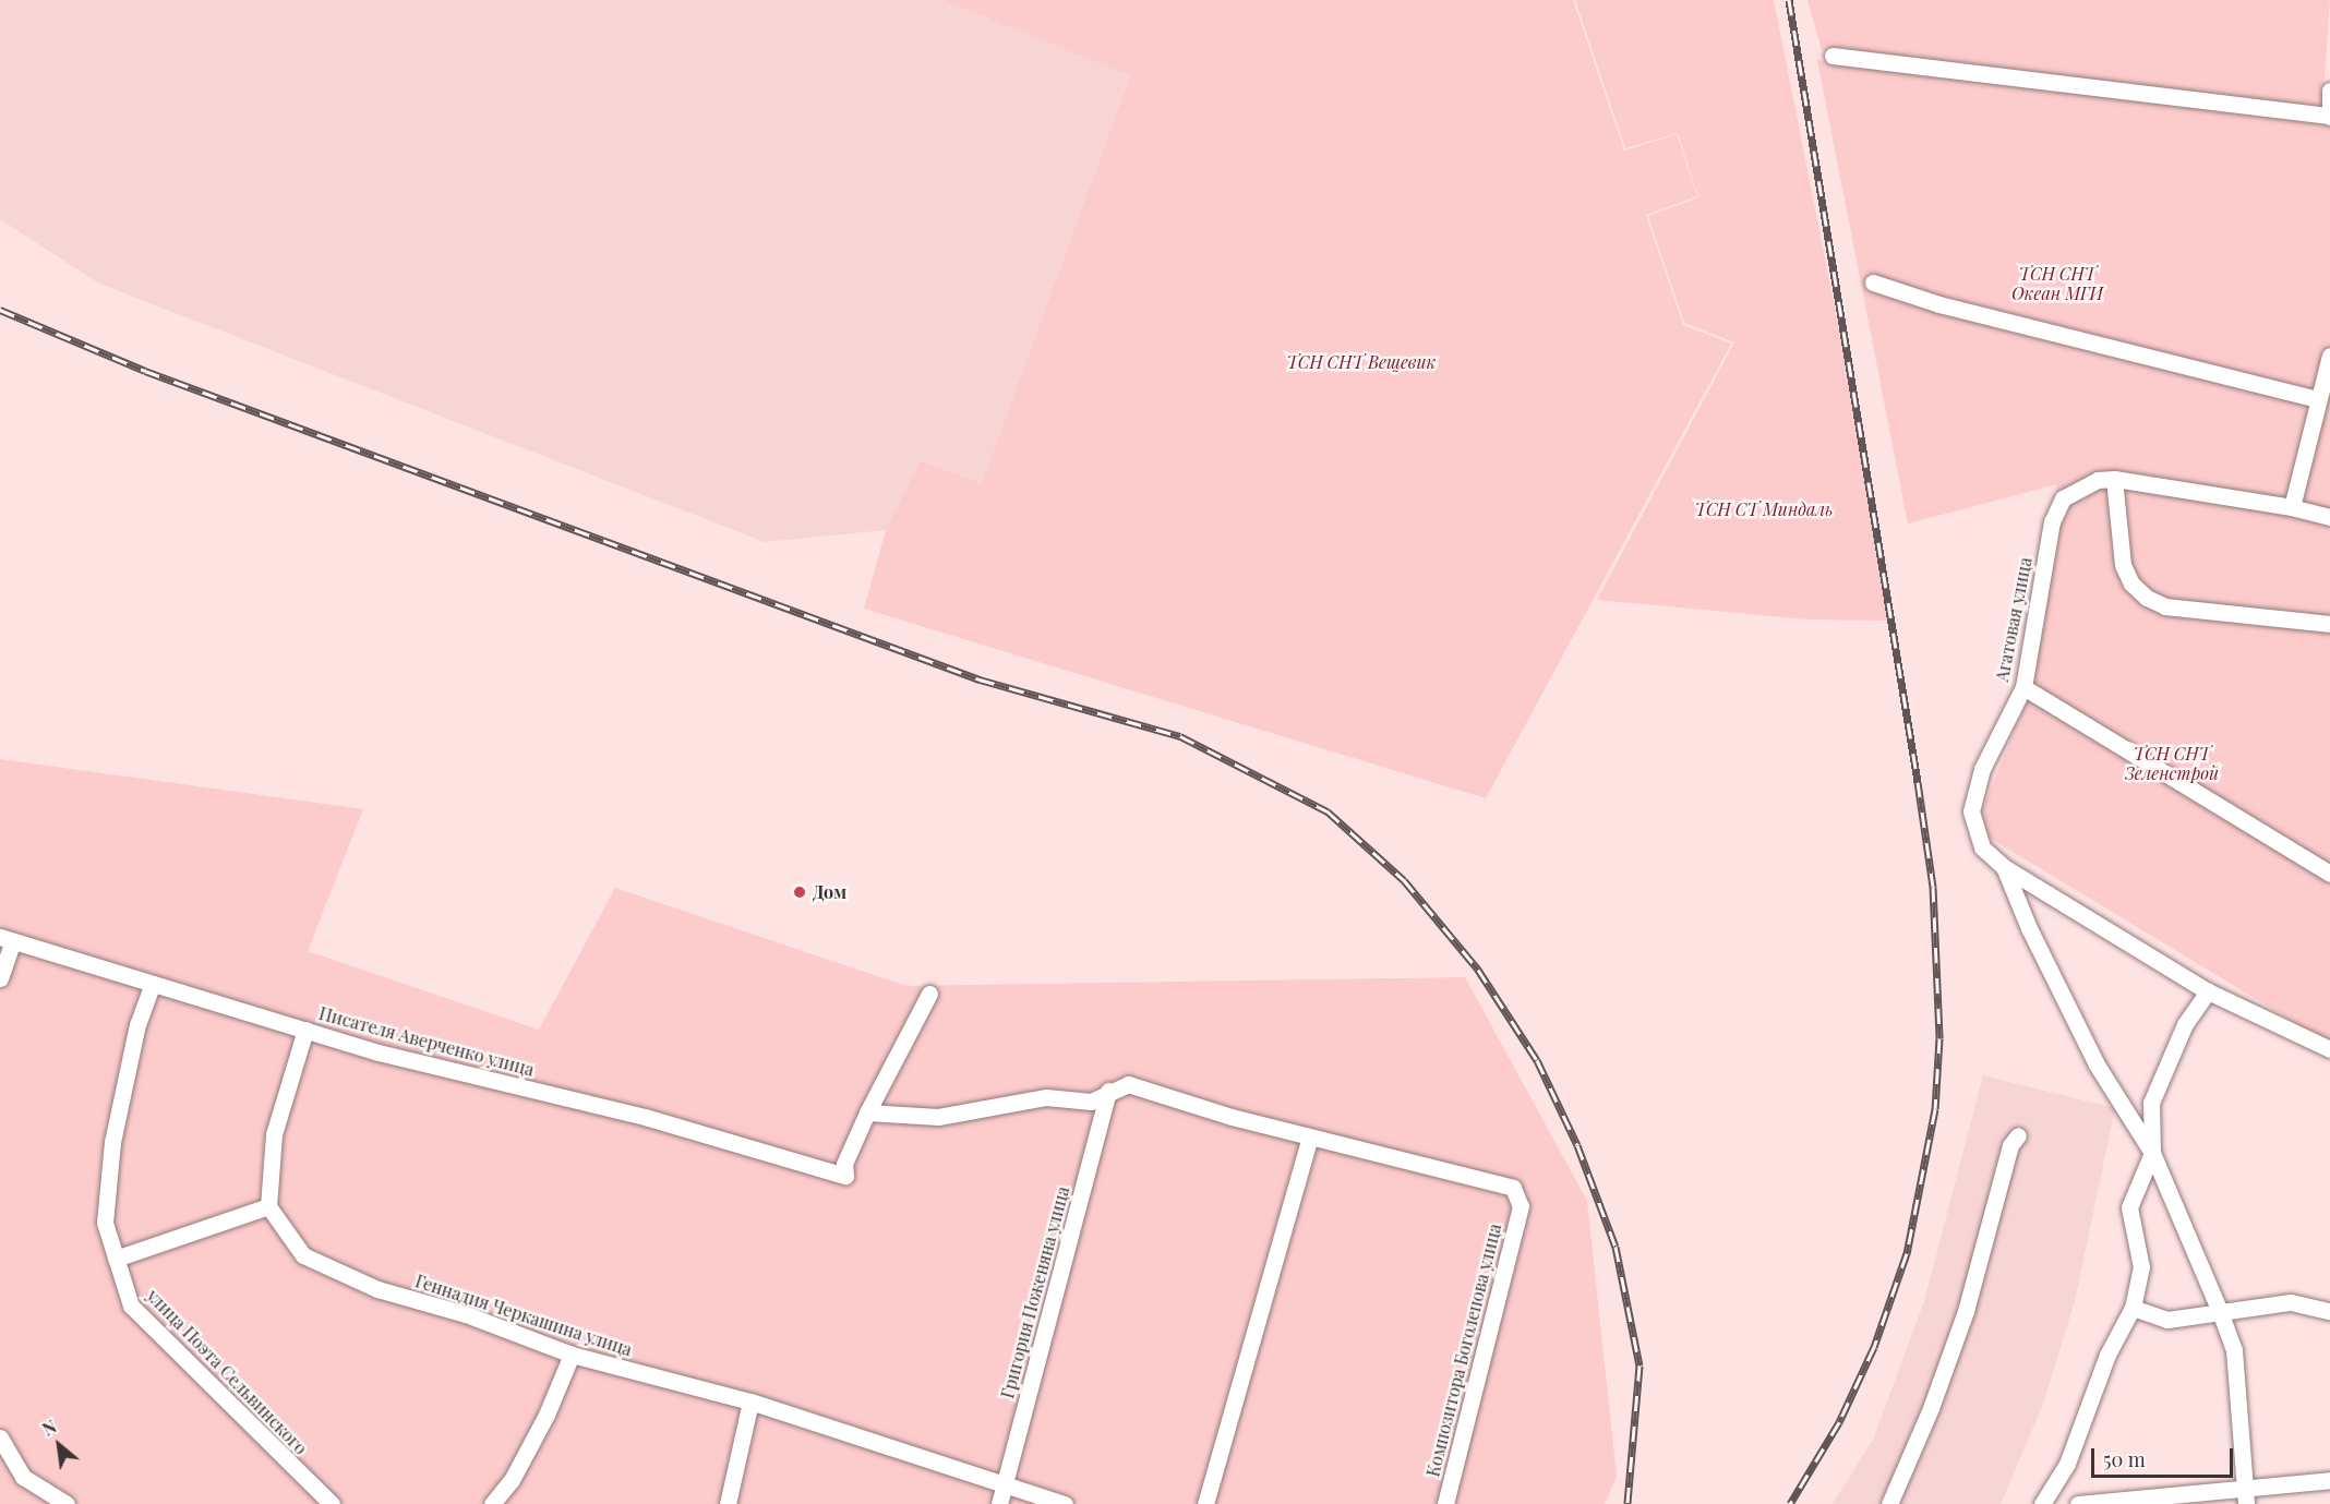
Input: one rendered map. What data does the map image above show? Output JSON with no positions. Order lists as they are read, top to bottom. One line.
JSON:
{"streets":{"street":["Агатовая улица","Писателя Аверченко улица","Григория Поженяна улица","Геннадия Черкашина улица","Композитора Боголепова улица","улица Поэта Сельвинского"]},"crossings":[["Писателя Аверченко улица","улица Поэта Сельвинского"],["Григория Поженяна улица","Геннадия Черкашина улица"]],"parks":["ТСН СНТ Океан МГИ","ТСН СНТ Вещевик","ТСН СТ Миндаль","ТСН СНТ Зеленстрой"],"places":["Дом"],"scale_bar":"50 m","north":"top left"}
